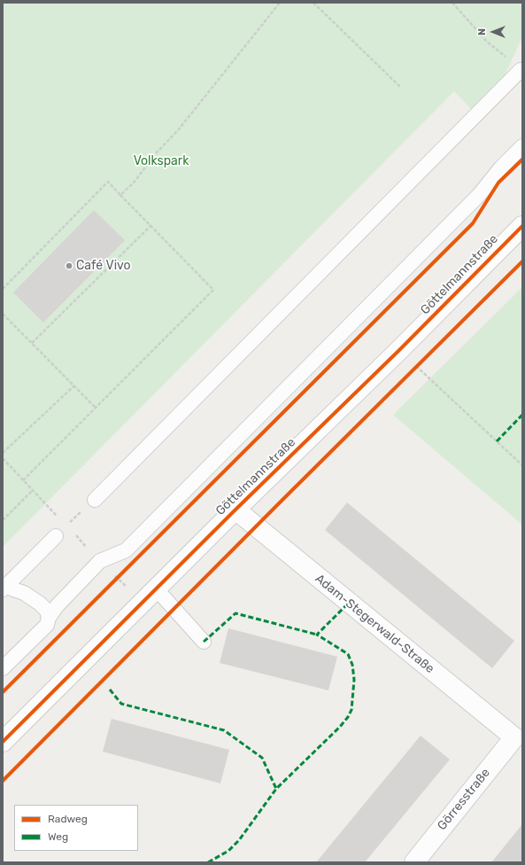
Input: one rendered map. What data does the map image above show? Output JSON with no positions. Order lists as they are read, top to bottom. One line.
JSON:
{"streets":{"street":["Göttelmannstraße","Adam-Stegerwald-Straße","Görresstraße"]},"crossings":[["Göttelmannstraße","Adam-Stegerwald-Straße"],["Adam-Stegerwald-Straße","Görresstraße"]],"parks":["Volkspark"],"places":["Café Vivo"],"legend":["Radweg","Weg"],"north":"left"}
